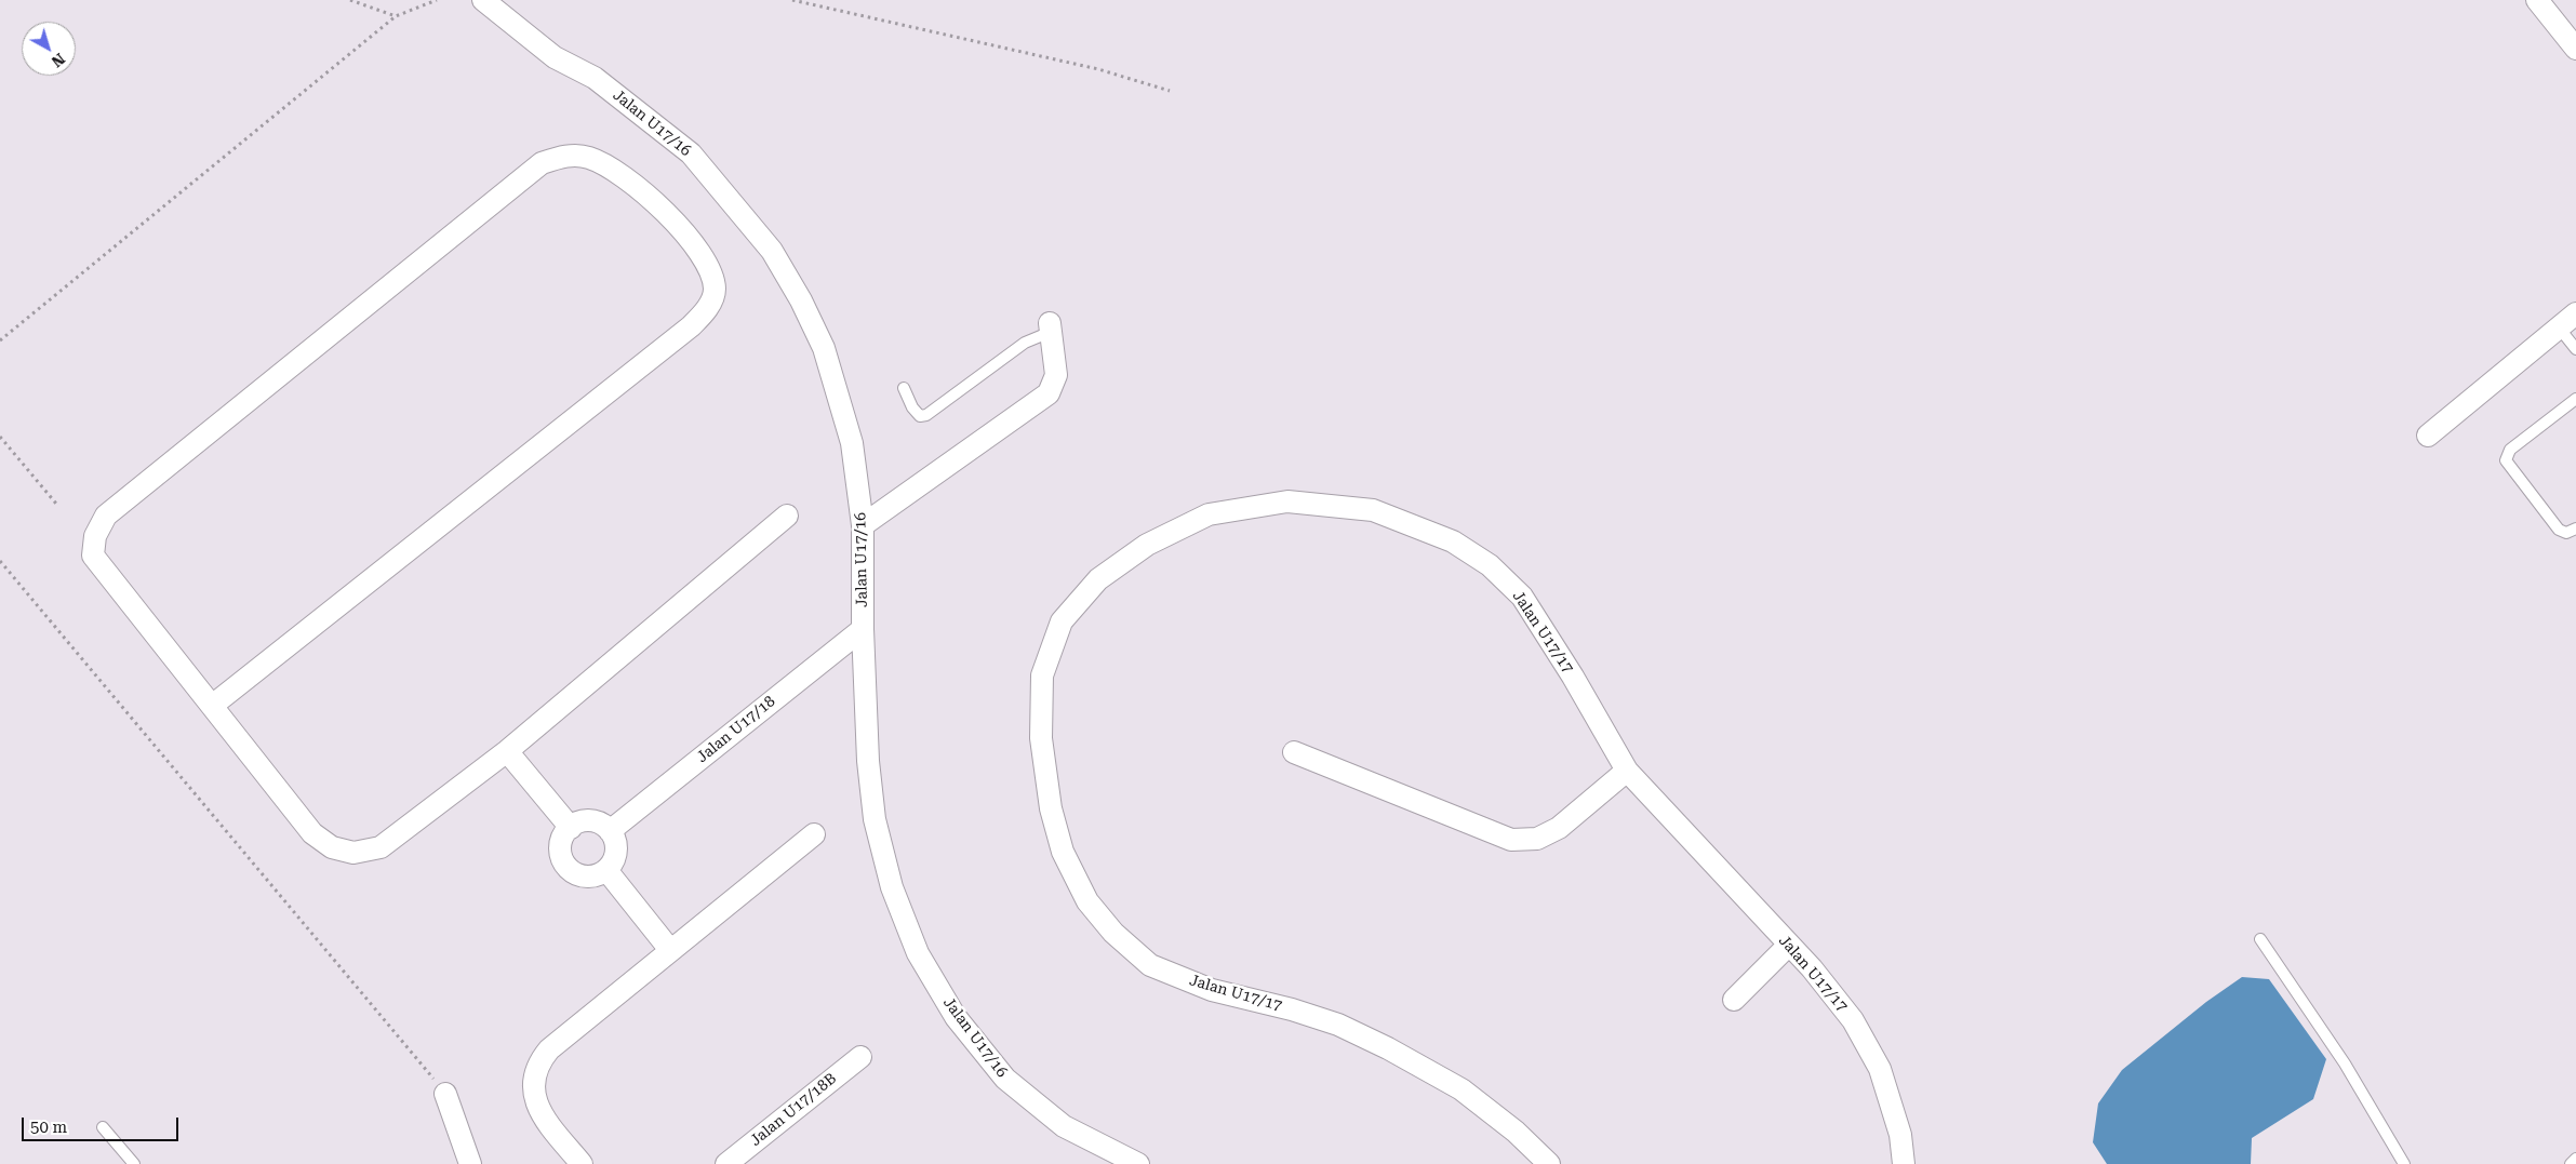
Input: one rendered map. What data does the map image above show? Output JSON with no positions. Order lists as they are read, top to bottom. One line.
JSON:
{"streets":{"street":["Jalan U17/16","Jalan U17/17","Jalan U17/18","Jalan U17/18B"]},"crossings":[["Jalan U17/16","Jalan U17/18"]],"scale_bar":"50 m","north":"bottom right"}
